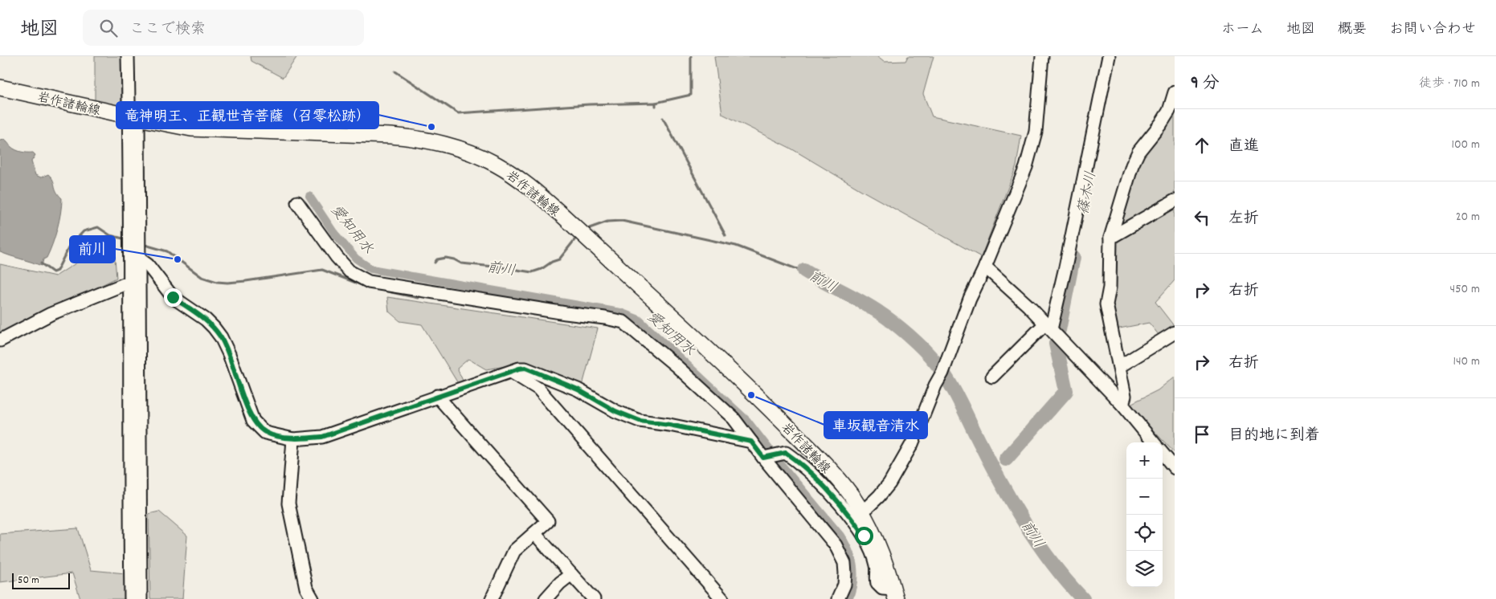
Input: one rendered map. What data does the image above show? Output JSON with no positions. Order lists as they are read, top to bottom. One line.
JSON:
{"streets":{"main road":["岩作諸輪線"]},"water":["篠木川","愛知用水","前川"],"places":["竜神明王、正観世音菩薩（召零松跡）","前川","車坂観音清水"],"scale_bar":"50 m","page":{"header":"地図","search":"ここで検索","nav":["ホーム","地図","概要","お問い合わせ"],"heading":["9 分","徒歩 · 710 m"],"list":[["直進","100 m"],["左折","20 m"],["右折","450 m"],["右折","140 m"],"目的地に到着"],"map_buttons":["+","−"],"scale":"50 m"}}
